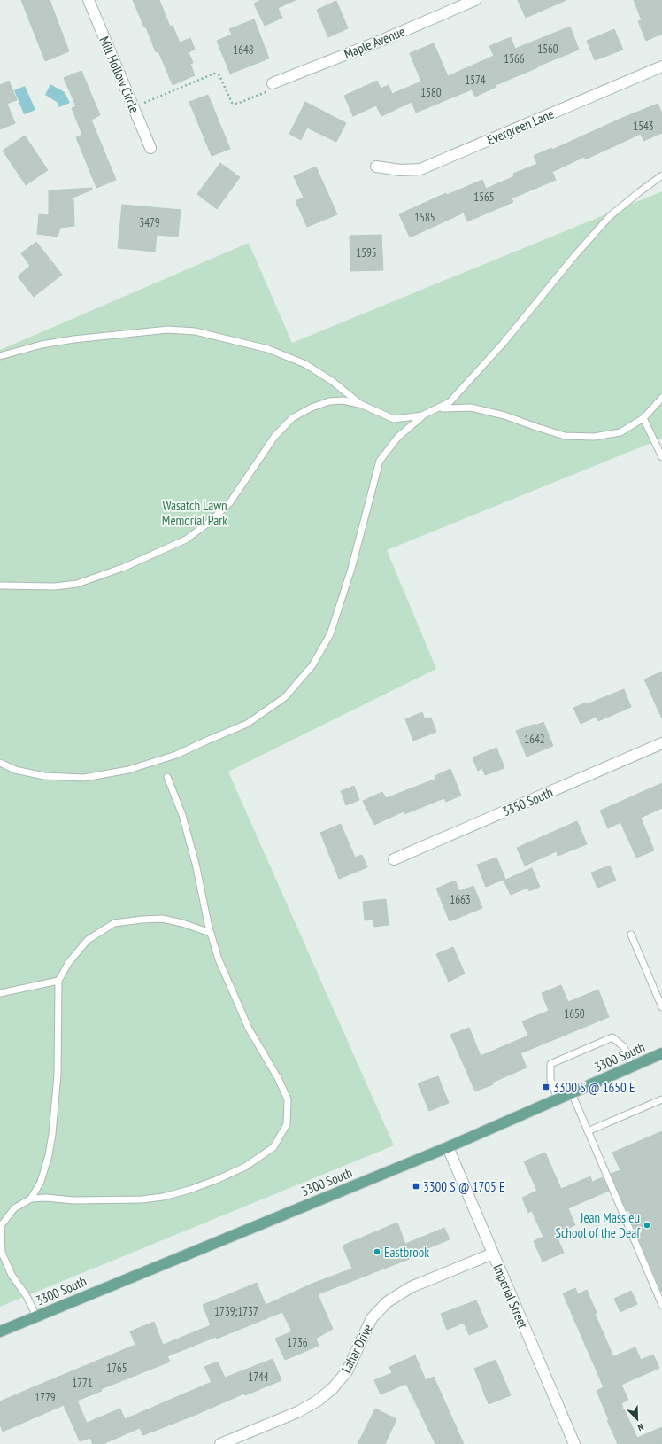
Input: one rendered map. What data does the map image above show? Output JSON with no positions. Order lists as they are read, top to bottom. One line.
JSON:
{"streets":{"main road":["3300 South"],"street":["Maple Avenue","Mill Hollow Circle","Evergreen Lane","3350 South","Imperial Street","Lahar Drive"]},"crossings":[["3300 South","Imperial Street"],["Imperial Street","Lahar Drive"]],"parks":["Wasatch Lawn Memorial Park"],"places":{"transit":["3300 S @ 1650 E","3300 S @ 1705 E"],"other":["Jean Massieu School of the Deaf","Eastbrook"]},"house_numbers":["1560","1648","1566","1574","1580","1543","1565","1585","3479","1595","1642","1663","1650","1739;1737","1736","1765","1744","1771","1779"],"north":"bottom right"}
